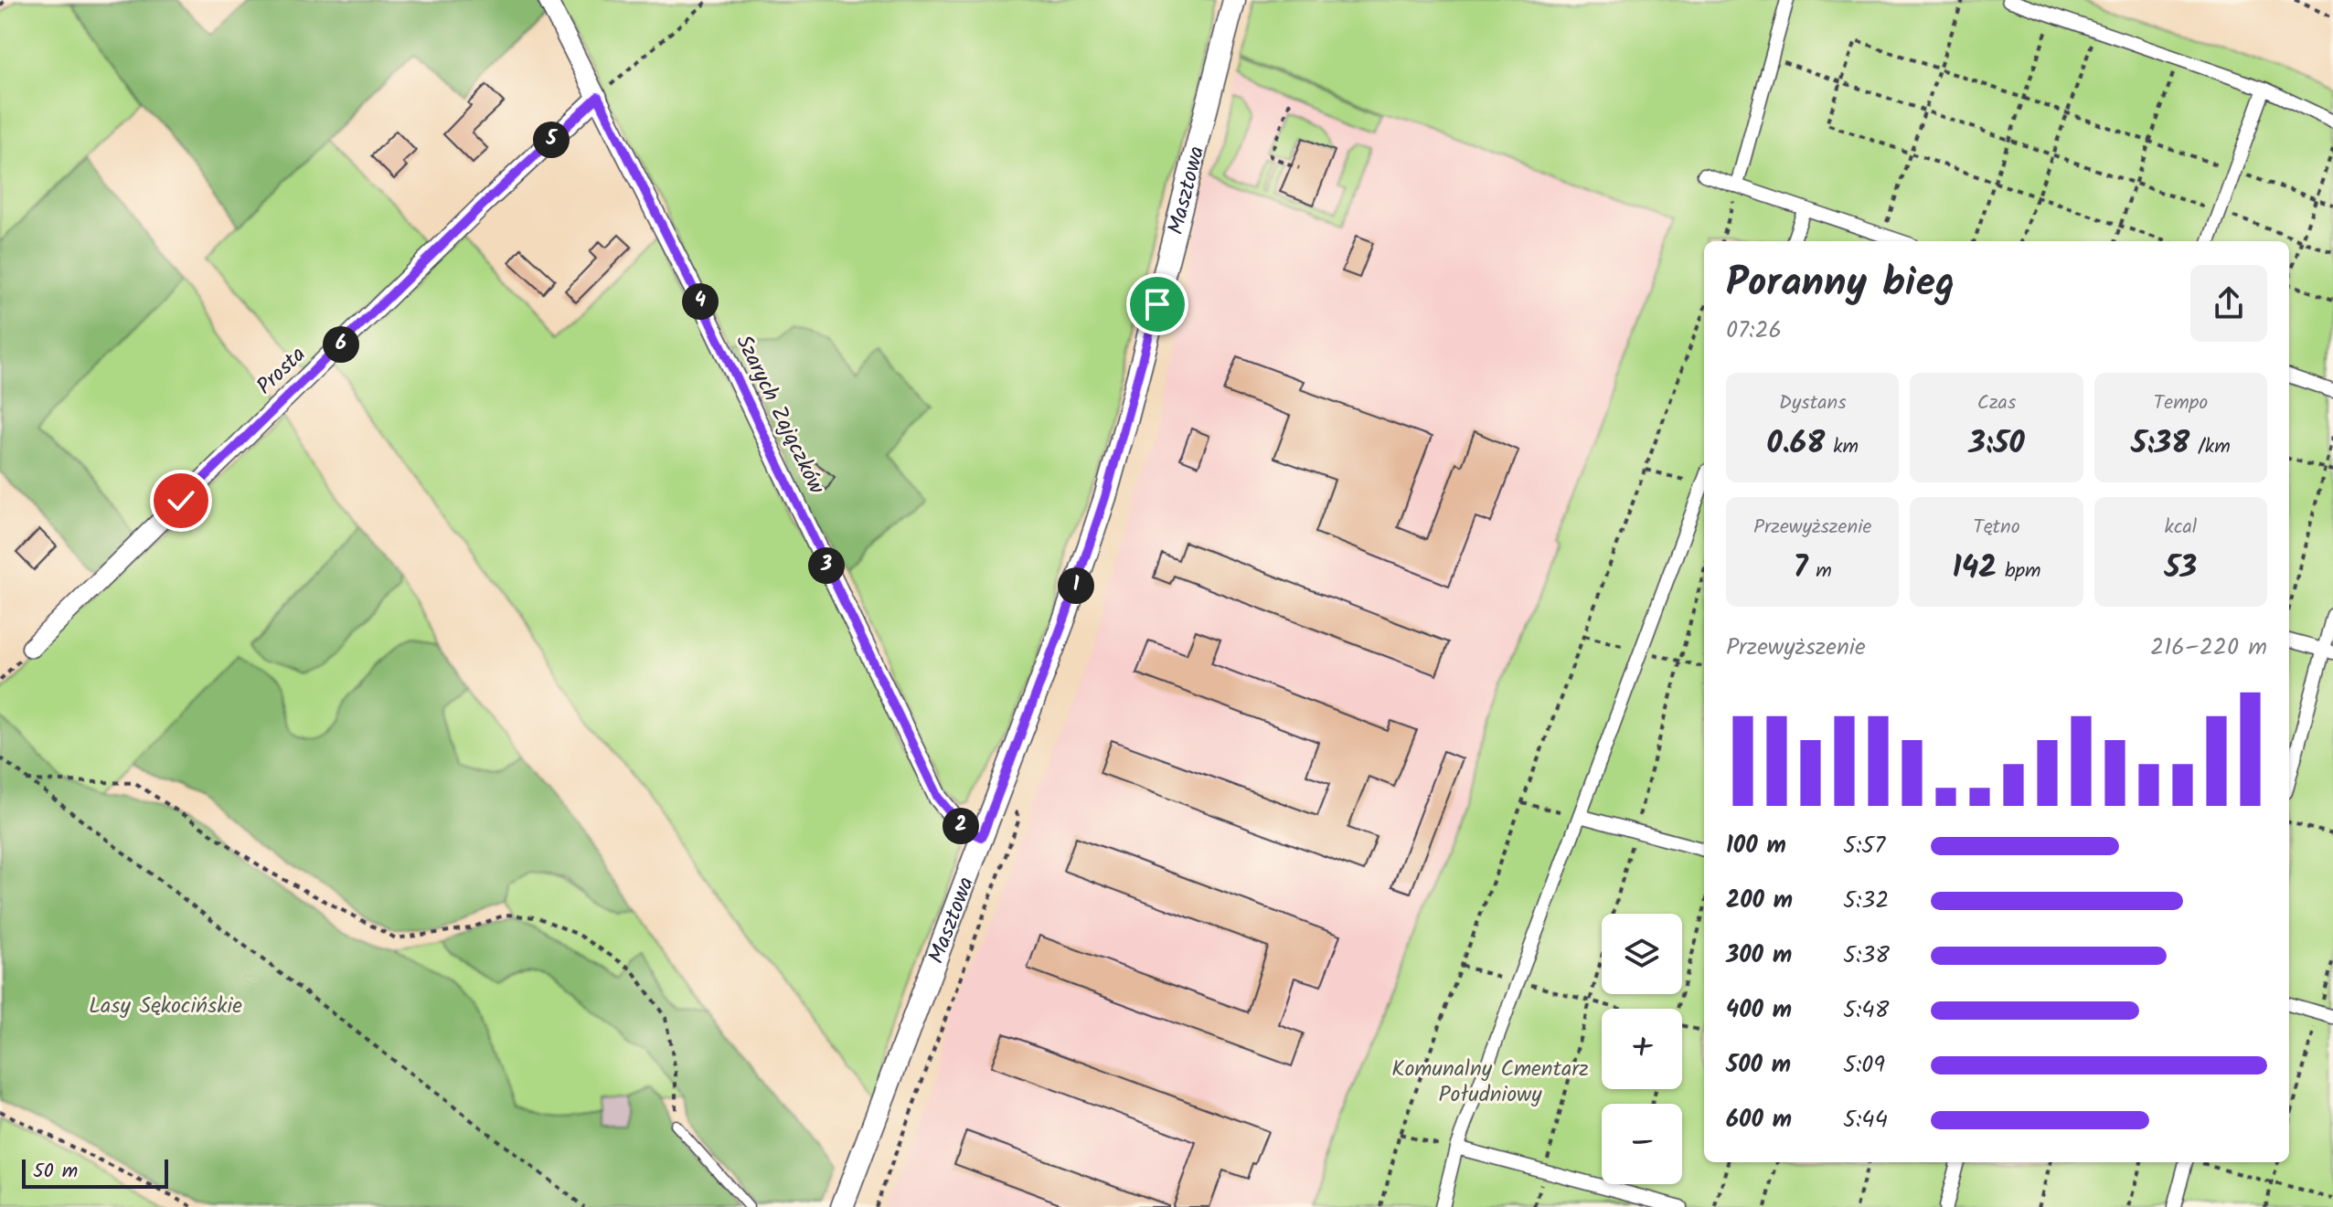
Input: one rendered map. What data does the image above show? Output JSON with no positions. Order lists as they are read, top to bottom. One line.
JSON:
{"streets":{"street":["Masztowa","Prosta","Szarych Zajączków"]},"crossings":[["Masztowa","Szarych Zajączków"],["Prosta","Szarych Zajączków"]],"parks":["Lasy Sękocińskie","Komunalny Cmentarz Południowy"],"scale_bar":"50 m","page":{"pins":["5","4","6","3","1","2"],"heading":["Poranny bieg","07:26"],"stats":[["Dystans","0.68 km"],["Czas","3:50"],["Tempo","5:38 /km"],["Przewyższenie","7 m"],["Tętno","142 bpm"],["kcal","53"]],"chart":["Przewyższenie","216–220 m"],"list":[{"name":"100 m","note":"5:57"},{"name":"200 m","note":"5:32"},{"name":"300 m","note":"5:38"},{"name":"400 m","note":"5:48"},{"name":"500 m","note":"5:09"},{"name":"600 m","note":"5:44"}],"map_buttons":["+","−"],"scale":"50 m"}}
